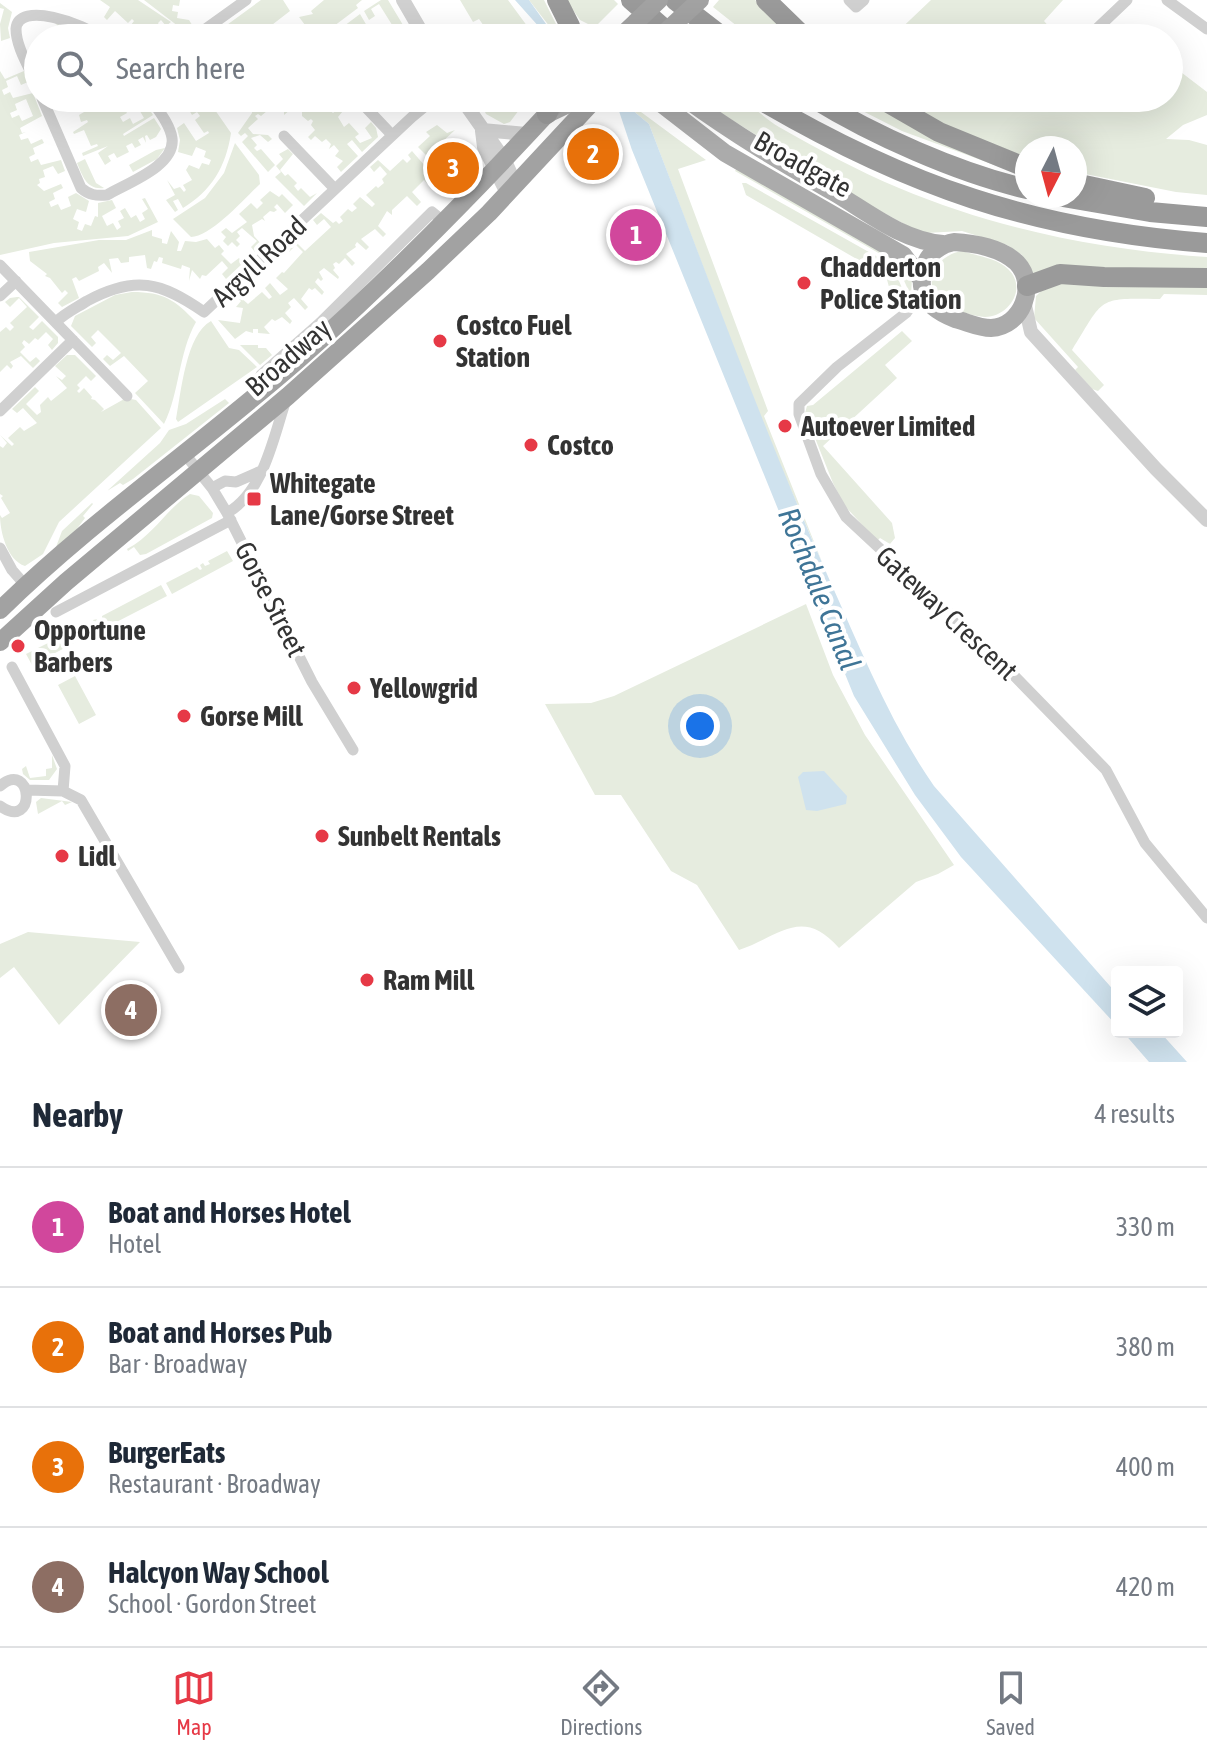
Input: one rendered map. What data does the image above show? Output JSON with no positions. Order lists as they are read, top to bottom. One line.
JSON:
{"streets":{"highway":["Broadway"],"main road":["Broadgate"],"street":["Argyll Road","Gorse Street","Gateway Crescent"]},"crossings":[["Broadgate","Gateway Crescent"],["Broadway","Gorse Street"]],"water":["Rochdale Canal"],"places":{"other":["Chadderton Police Station","Costco Fuel Station","Autoever Limited","Costco","Opportune Barbers","Yellowgrid","Gorse Mill","Sunbelt Rentals","Lidl","Ram Mill"],"transit":["Whitegate Lane/Gorse Street"]},"north":"bottom","page":{"search":"Search here","pins":["2","3","1","4"],"heading":["Nearby","4 results"],"list":[{"mark":"1","name":"Boat and Horses Hotel","note":"Hotel","value":"330 m"},{"mark":"2","name":"Boat and Horses Pub","note":"Bar · Broadway","value":"380 m"},{"mark":"3","name":"BurgerEats","note":"Restaurant · Broadway","value":"400 m"},{"mark":"4","name":"Halcyon Way School","note":"School · Gordon Street","value":"420 m"}],"nav":["Map","Directions","Saved"]}}
